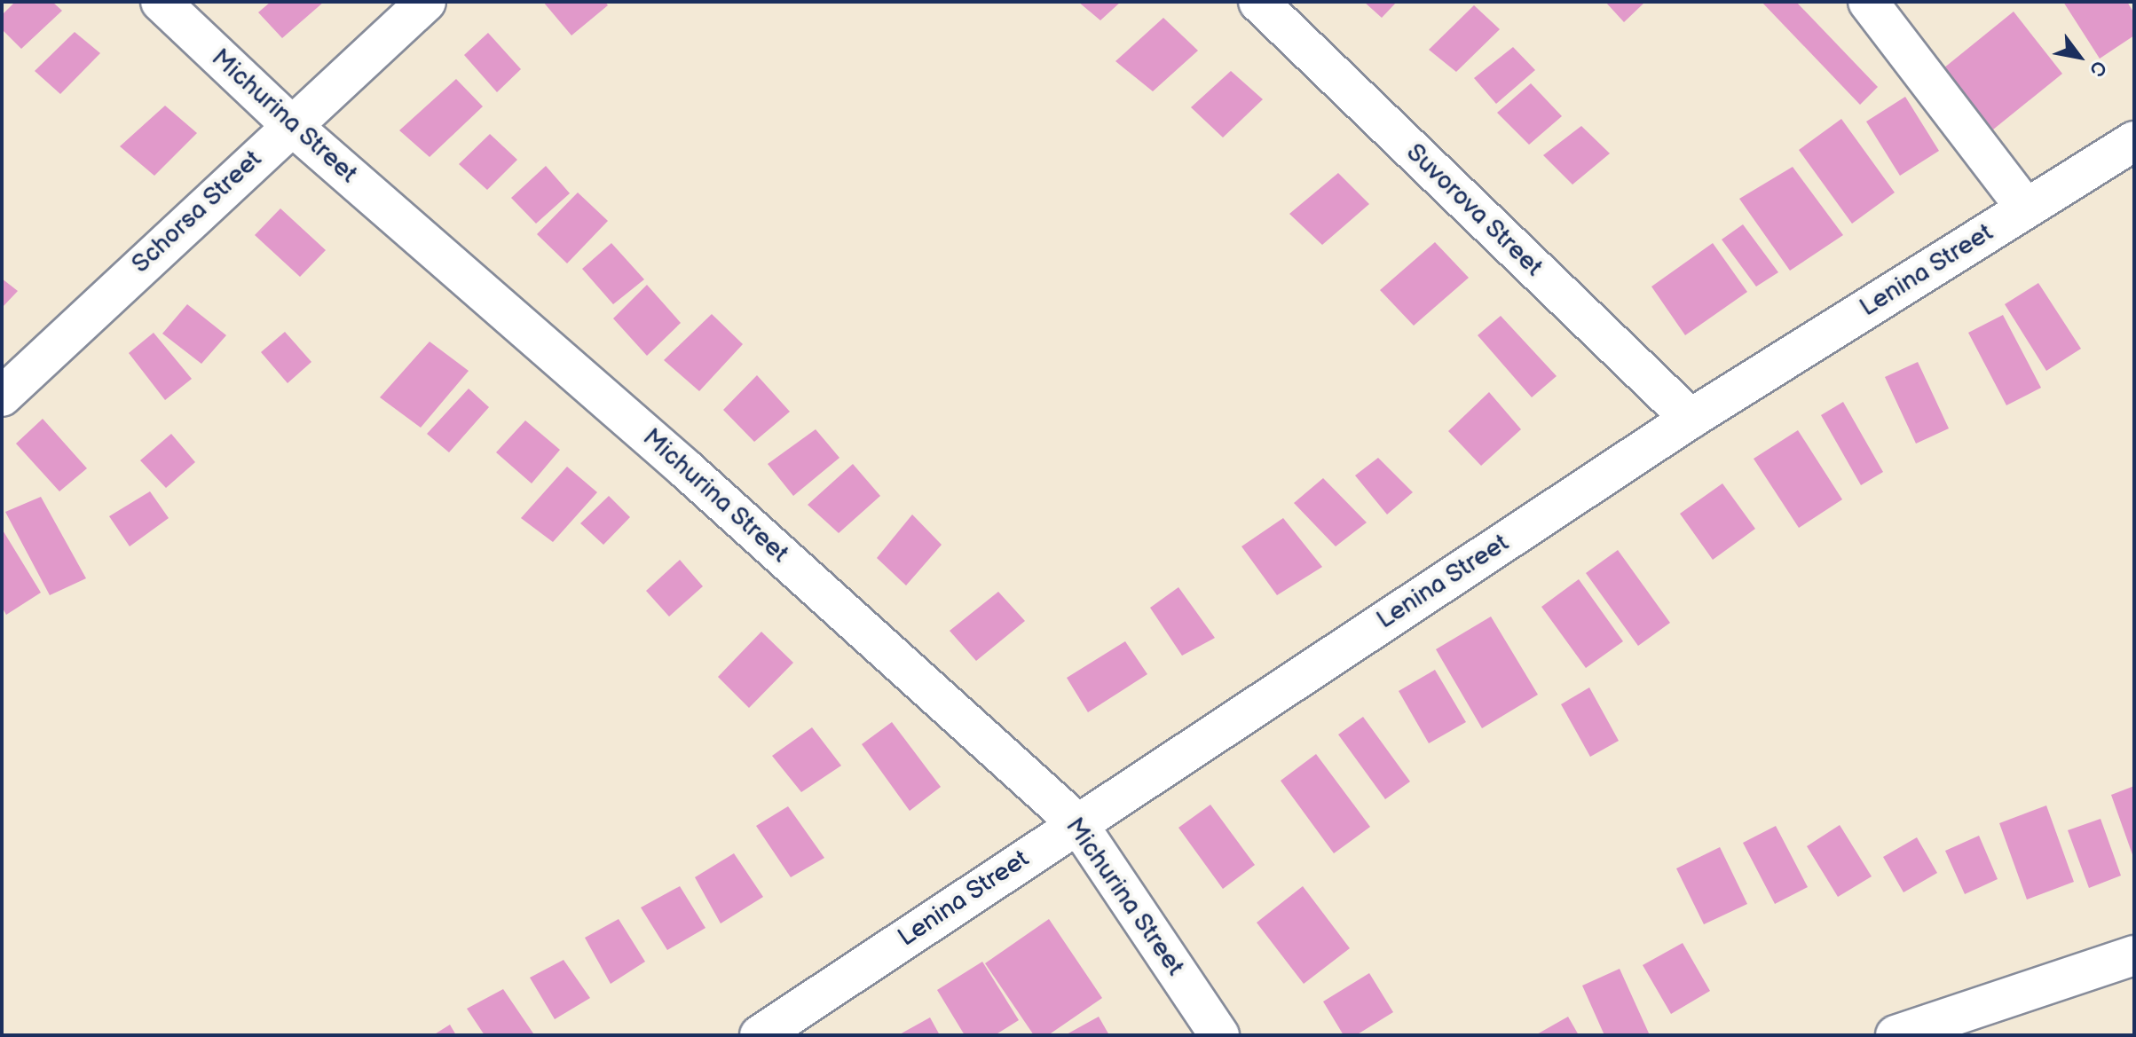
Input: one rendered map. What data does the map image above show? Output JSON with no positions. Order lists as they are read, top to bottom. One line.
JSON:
{"streets":{"street":["Michurina Street","Suvorova Street","Schorsa Street","Lenina Street"]},"crossings":[["Michurina Street","Schorsa Street"],["Michurina Street","Lenina Street"],["Suvorova Street","Lenina Street"]],"north":"bottom right"}
